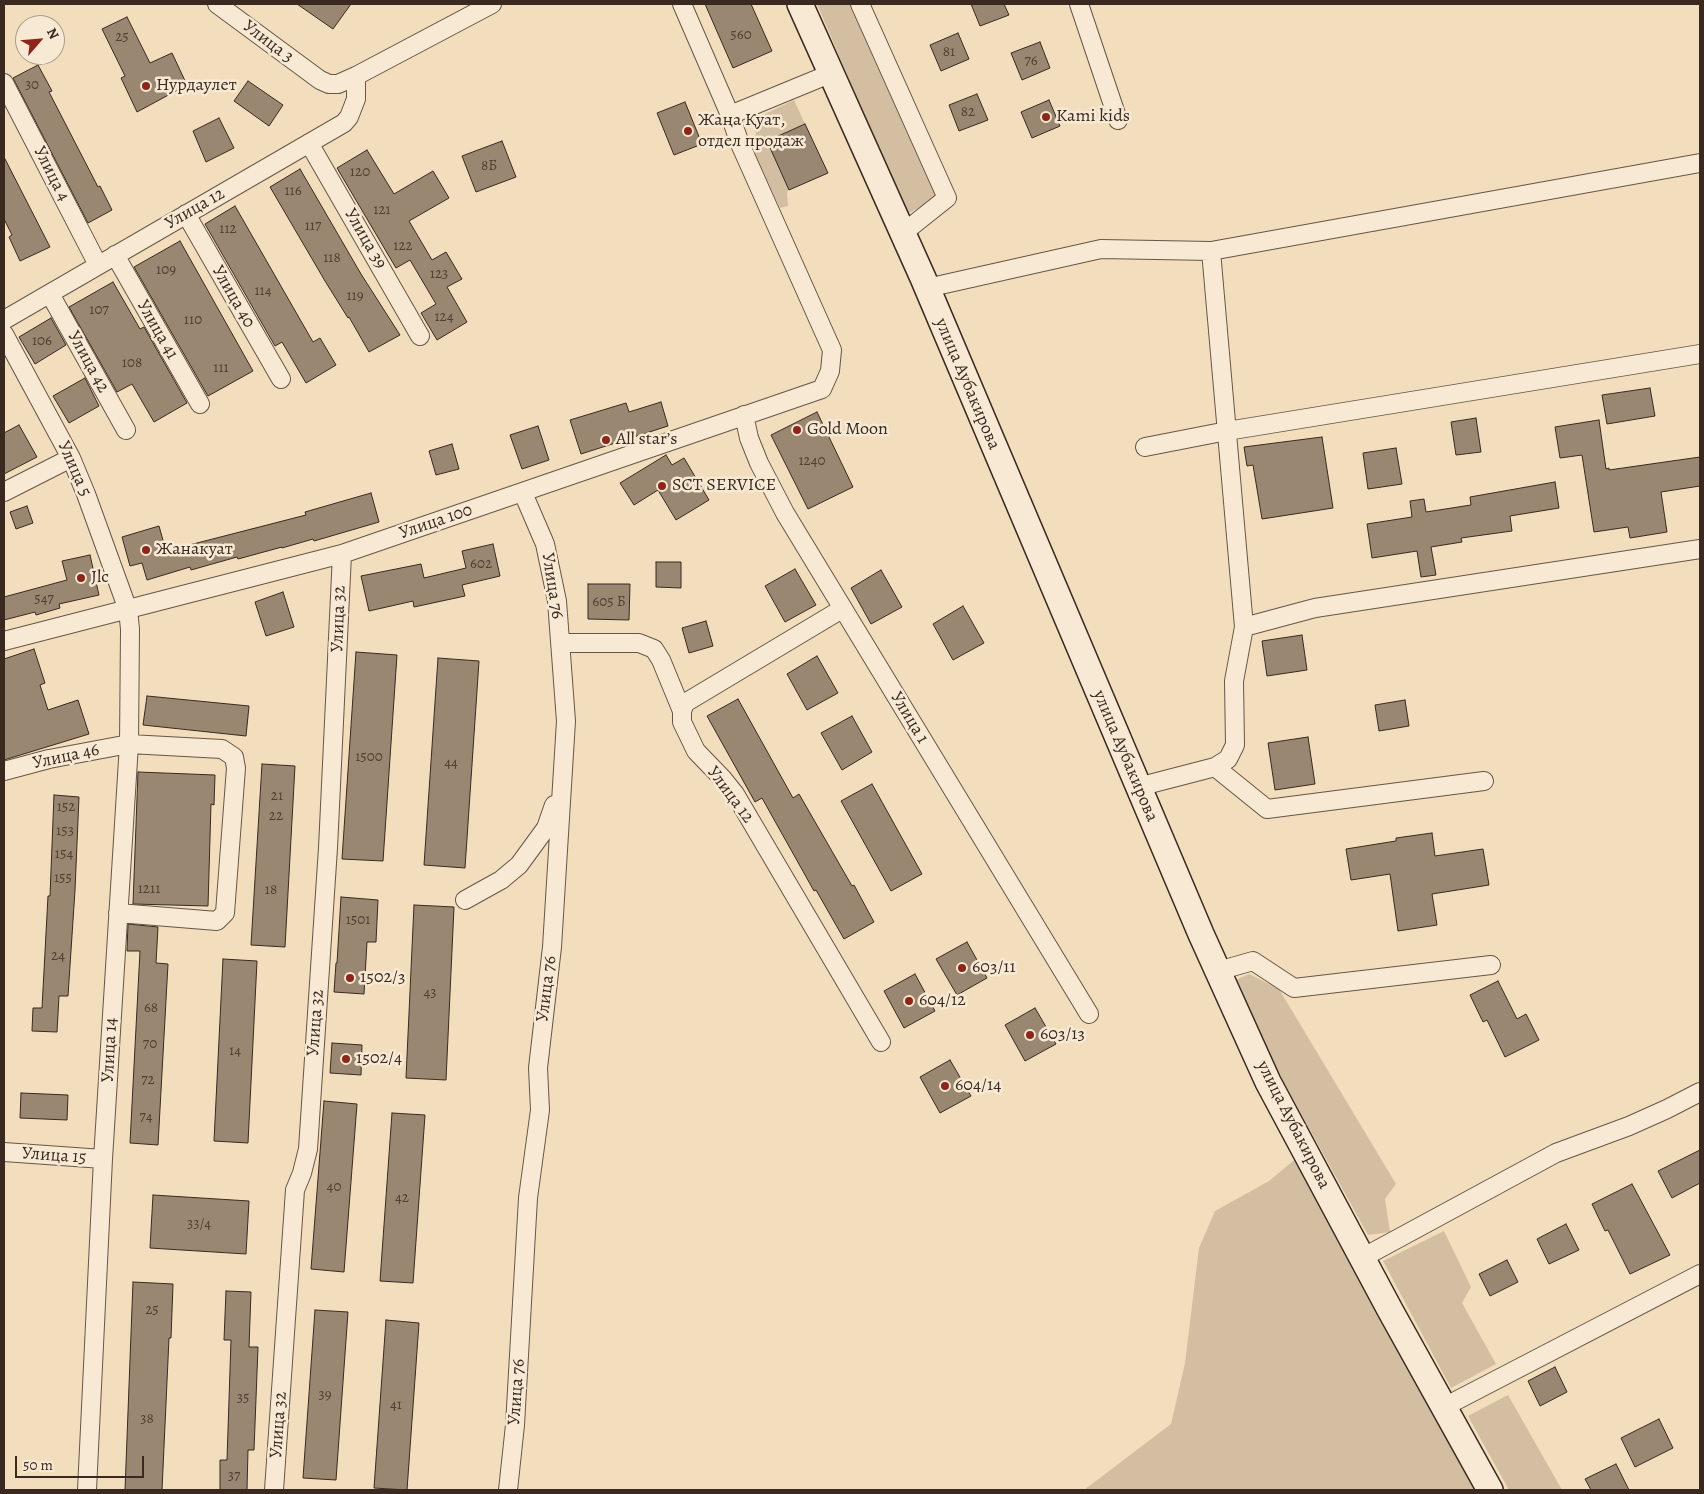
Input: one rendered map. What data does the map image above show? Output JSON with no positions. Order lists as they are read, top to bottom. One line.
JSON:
{"streets":{"main road":["улица Аубакирова"],"street":["Улица 3","Улица 4","Улица 12","Улица 39","Улица 40","Улица 41","Улица 42","Улица 5","Улица 100","Улица 76","Улица 32","Улица 1","Улица 46","Улица 14","Улица 15"]},"crossings":[["Улица 3","Улица 12"],["Улица 4","Улица 12"],["Улица 12","Улица 39"],["Улица 12","Улица 40"],["Улица 12","Улица 41"],["Улица 12","Улица 42"],["Улица 12","Улица 76"],["Улица 5","Улица 100"],["Улица 5","Улица 14"],["Улица 100","Улица 76"],["Улица 100","Улица 32"],["Улица 100","Улица 1"],["Улица 100","Улица 14"],["Улица 46","Улица 14"],["Улица 14","Улица 15"]],"places":["Нурдаулет","Kami kids","Жаңа Қуат, отдел продаж","Gold Moon","All star’s","SCT SERVICE","Жанакуат","Jlc","603/11","1502/3","604/12","603/13","1502/4","604/14"],"house_numbers":["560","25","81","76","30","82","8Б","120","116","121","117","112","122","118","109","123","114","119","107","124","110","106","108","111","1240","602","547","605 Б","1500","44","21","152","22","153","154","155","1211","18","1501","24","43","68","70","14","72","74","40","42","33/4","25","39","35","41","38","37"],"scale_bar":"50 m","north":"top right"}
